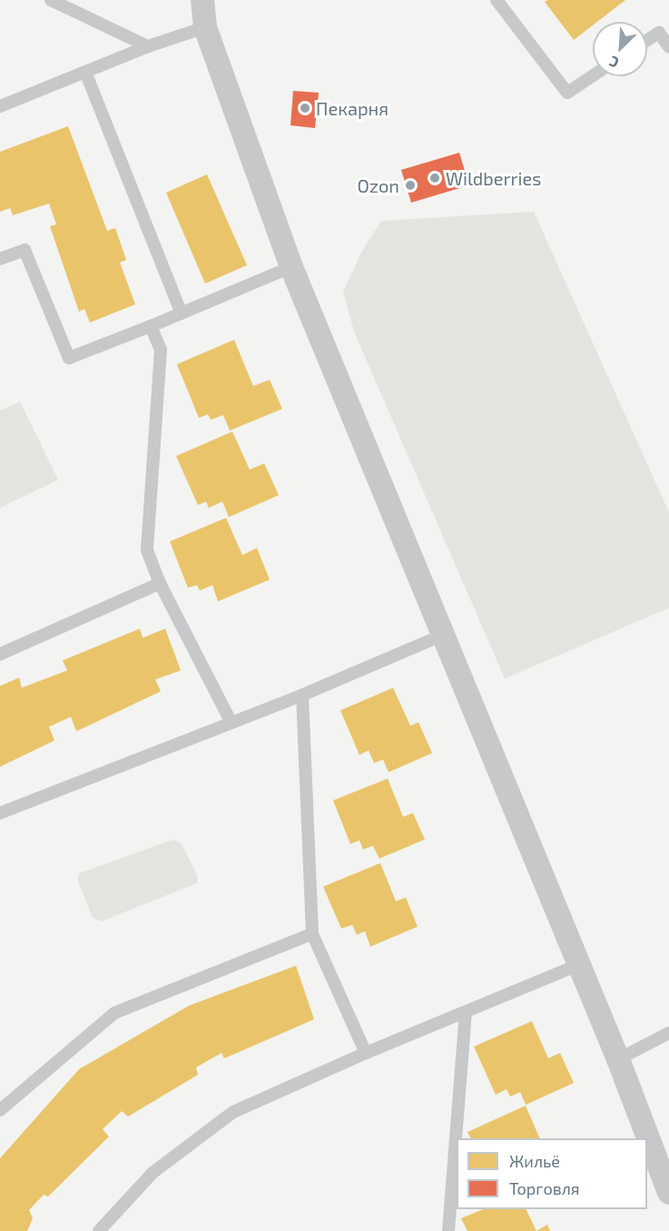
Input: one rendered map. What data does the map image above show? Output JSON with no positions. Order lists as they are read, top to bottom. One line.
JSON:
{"places":["Пекарня","Wildberries","Ozon"],"legend":["Жильё","Торговля"],"north":"bottom left"}
